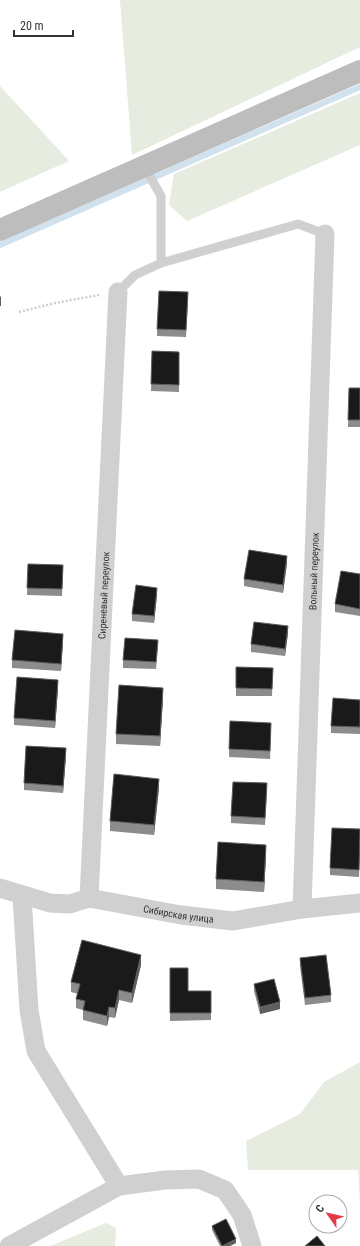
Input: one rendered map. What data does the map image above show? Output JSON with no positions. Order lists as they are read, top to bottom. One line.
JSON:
{"streets":{"street":["Вольный переулок","Сиреневый переулок","Сибирская улица"]},"crossings":[["Вольный переулок","Сибирская улица"],["Сиреневый переулок","Сибирская улица"]],"scale_bar":"20 m","north":"top left"}
